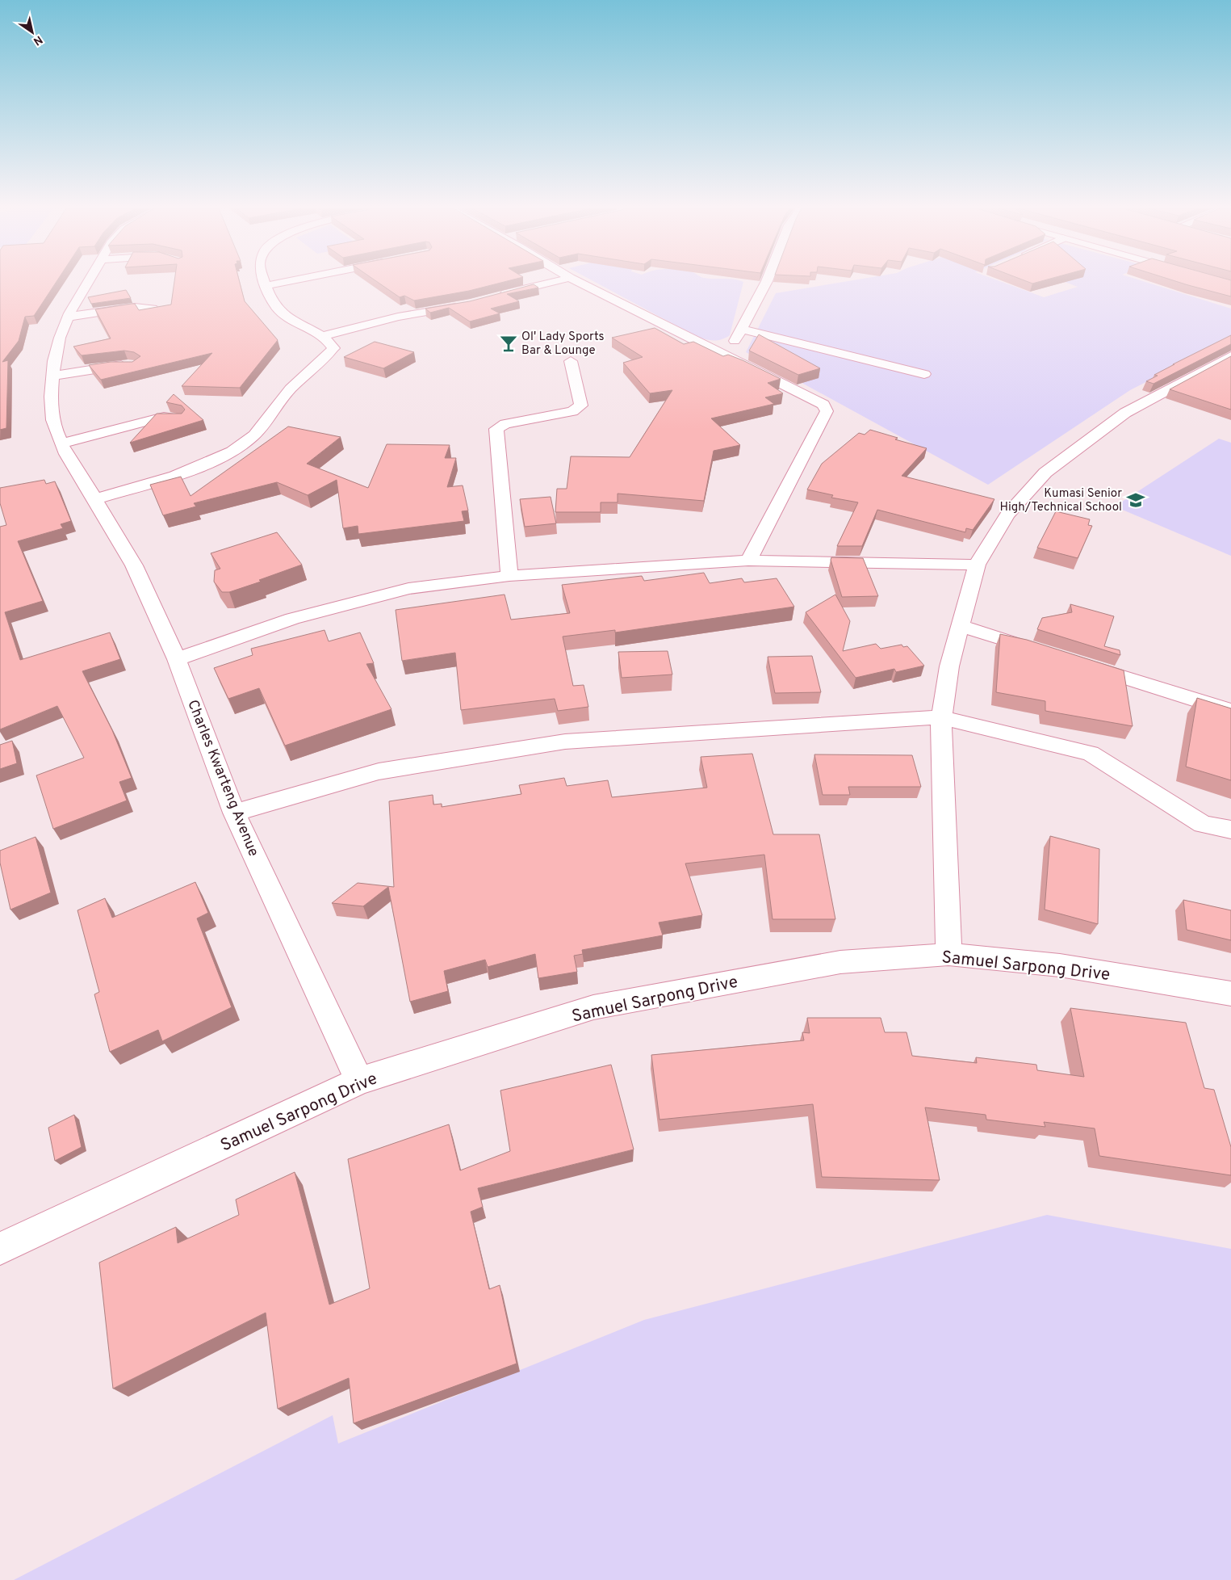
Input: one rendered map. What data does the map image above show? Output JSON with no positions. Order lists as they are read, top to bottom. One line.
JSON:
{"streets":{"main road":["Charles Kwarteng Avenue","Samuel Sarpong Drive"]},"crossings":[["Charles Kwarteng Avenue","Samuel Sarpong Drive"]],"places":{"bar":["Ol' Lady Sports Bar & Lounge"],"school or university":["Kumasi Senior High/Technical School"]},"north":"bottom right"}
